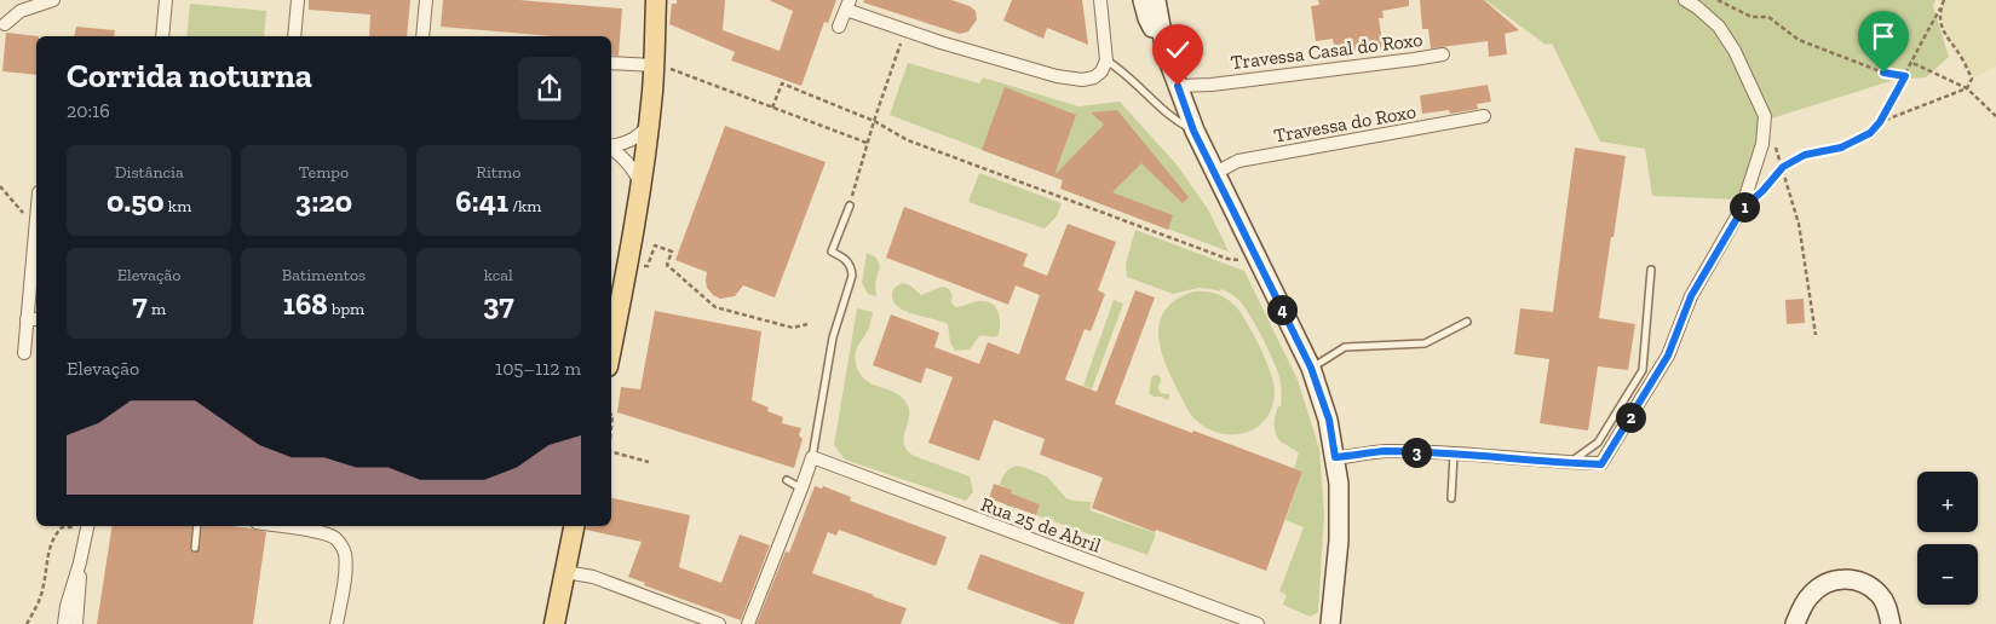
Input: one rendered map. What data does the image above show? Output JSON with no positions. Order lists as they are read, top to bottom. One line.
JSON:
{"streets":{"street":["Travessa Casal do Roxo","Travessa do Roxo","Rua 25 de Abril"]},"page":{"heading":["Corrida noturna","20:16"],"stats":[["Distância","0.50 km"],["Tempo","3:20"],["Ritmo","6:41 /km"],["Elevação","7 m"],["Batimentos","168 bpm"],["kcal","37"]],"pins":["1","4","2","3"],"chart":["Elevação","105–112 m"],"map_buttons":["+","−"]}}
